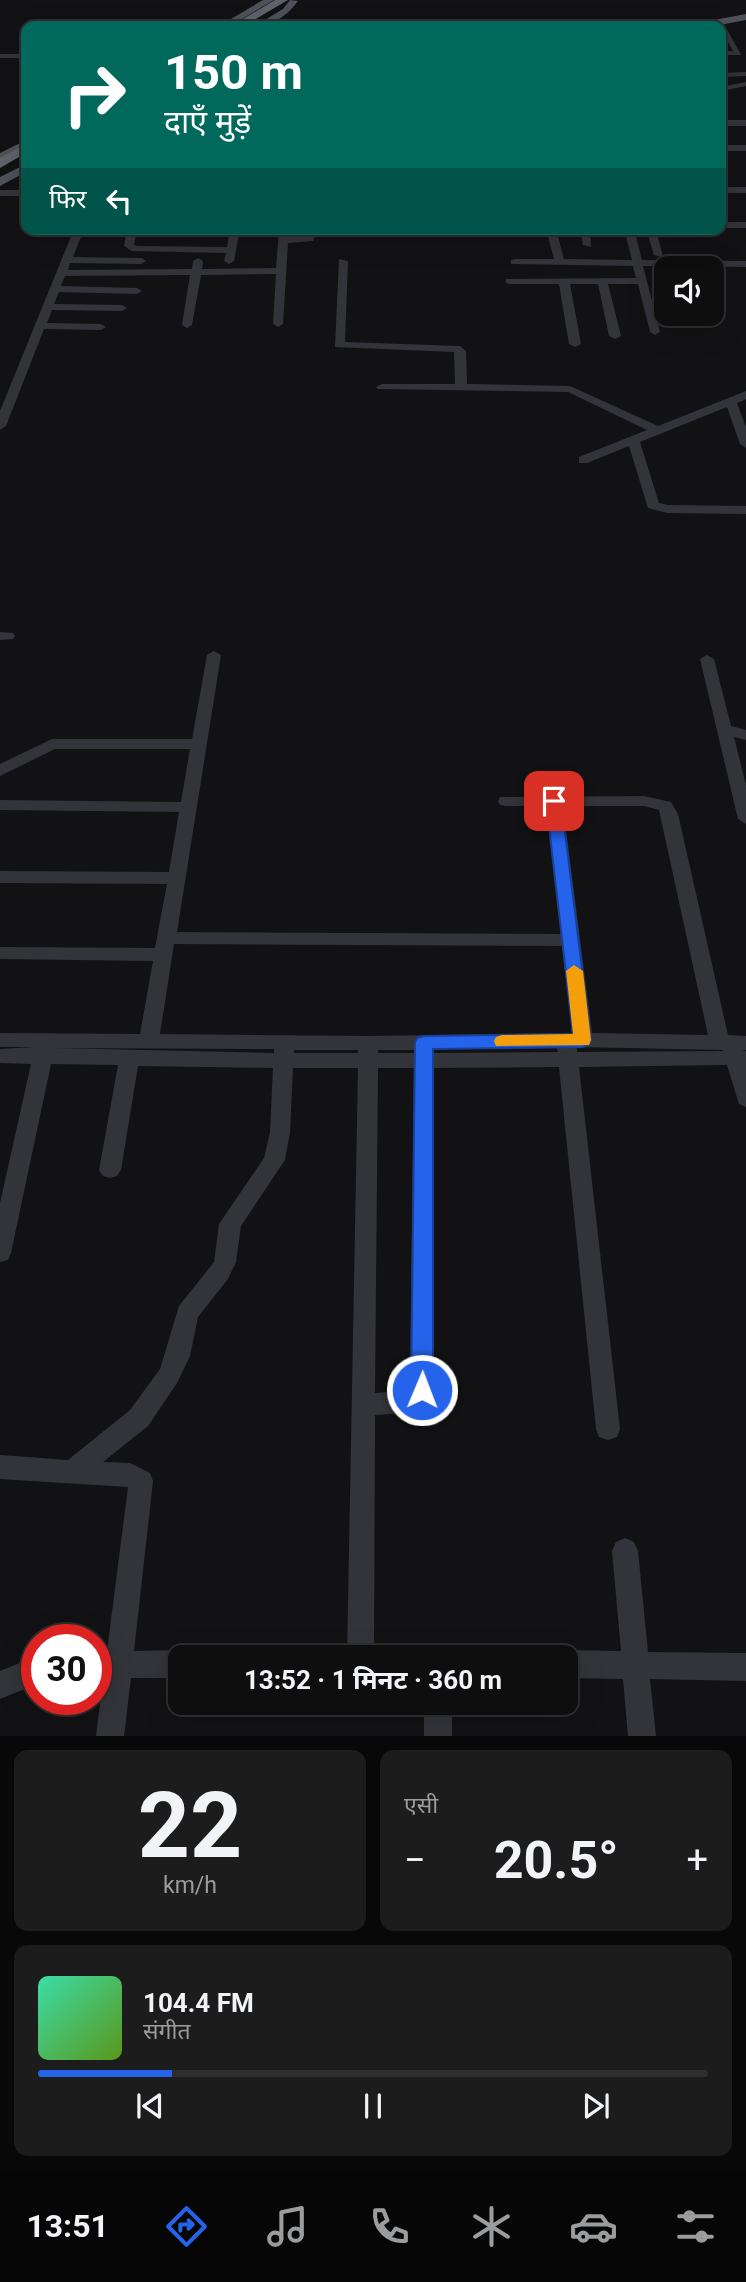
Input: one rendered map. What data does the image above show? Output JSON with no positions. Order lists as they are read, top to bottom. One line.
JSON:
{"page":{"turn":["150 m","दाएँ मुड़ें"],"then":"फिर","limit":"30","trip":"13:52 · 1 मिनट · 360 m","tile":[["22","km/h"],"एसी"],"heat":["−","20.5°","+"],"song":["104.4 FM","संगीत"],"tabs":"13:51"}}
